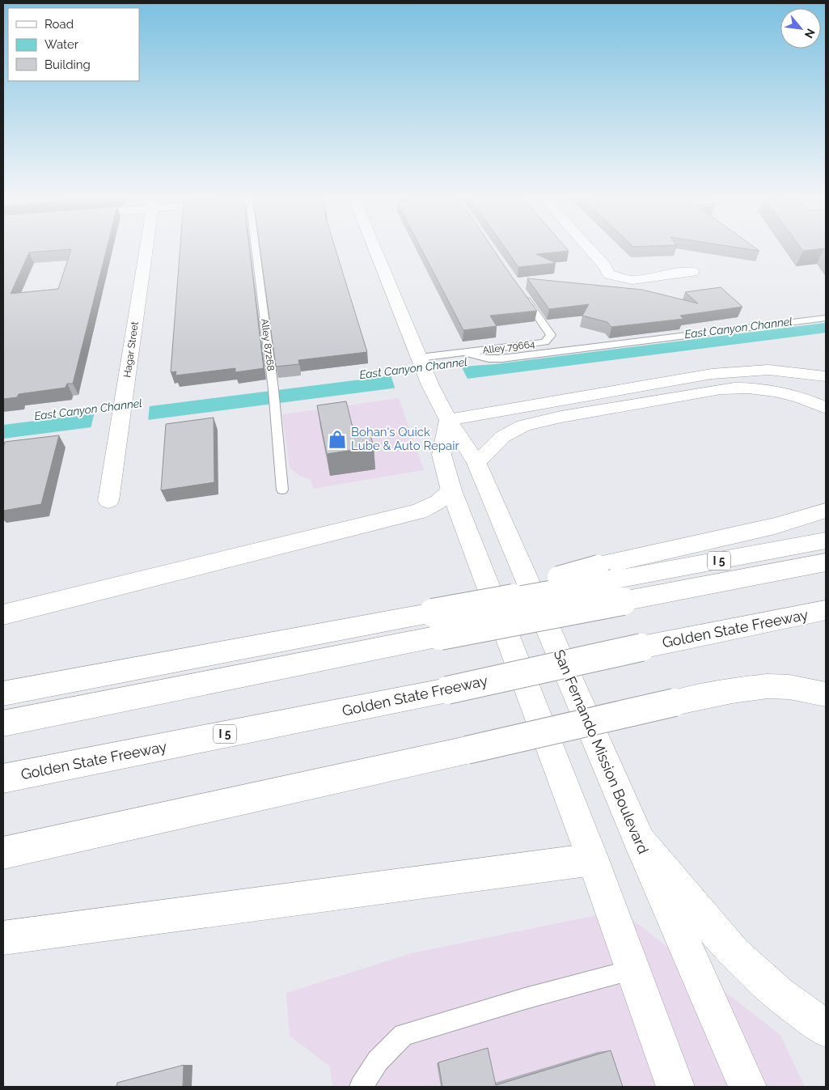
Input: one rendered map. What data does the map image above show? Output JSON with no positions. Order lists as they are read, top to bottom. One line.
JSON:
{"streets":{"main road":["Hagar Street","I 5","Golden State Freeway","San Fernando Mission Boulevard"],"lane":["Alley 87268","Alley 79664"]},"crossings":[["Alley 79664","San Fernando Mission Boulevard"]],"water":["East Canyon Channel"],"places":{"shop":["Bohan's Quick Lube & Auto Repair"]},"legend":["Road","Water","Building"],"north":"bottom right"}
